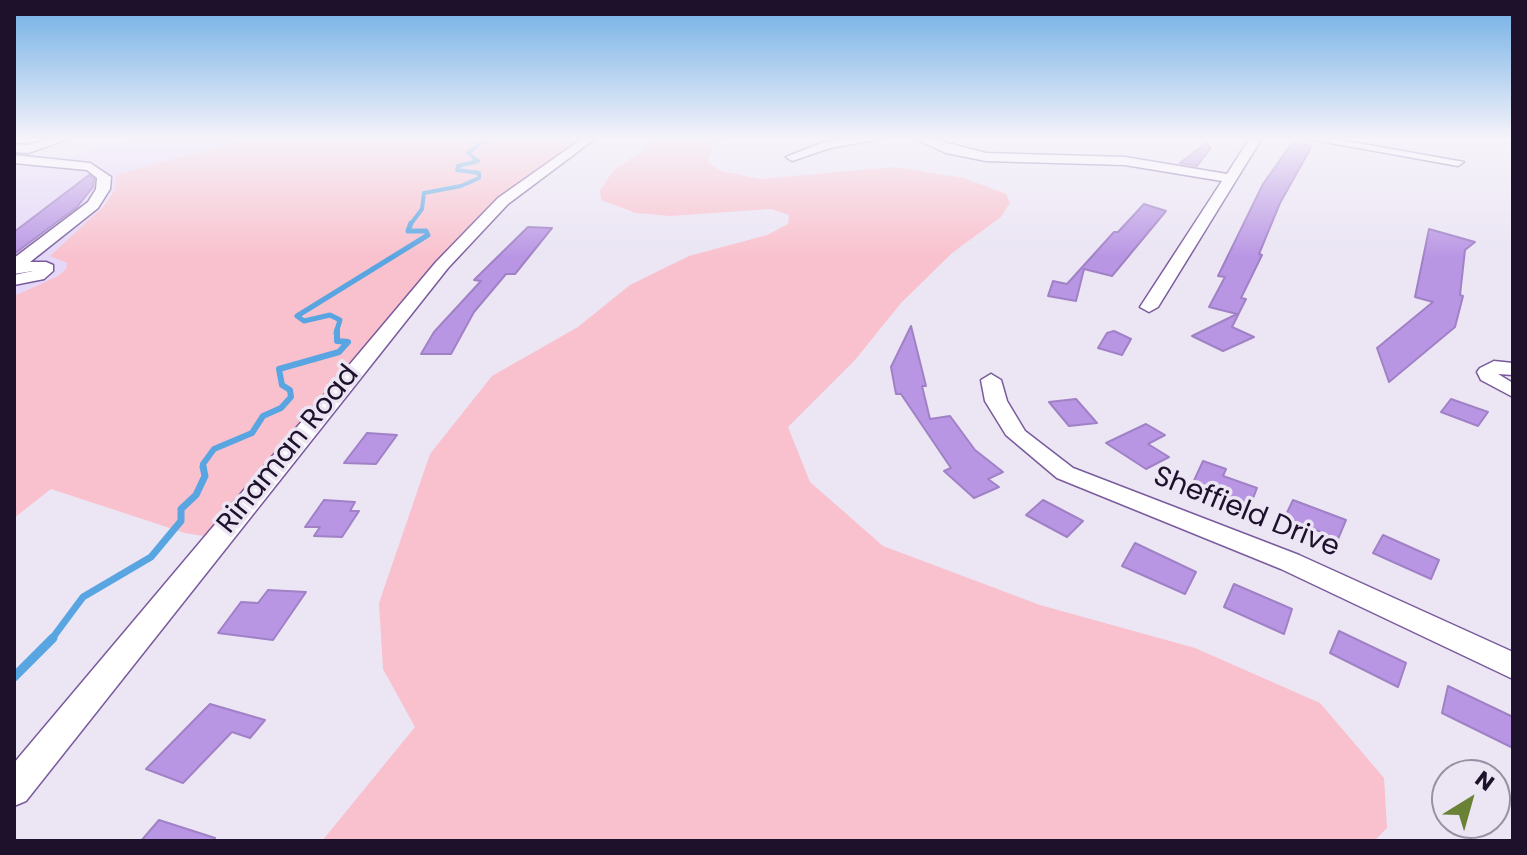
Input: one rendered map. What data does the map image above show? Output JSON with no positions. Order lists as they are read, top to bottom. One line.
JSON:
{"streets":{"street":["Rinaman Road","Sheffield Drive"]},"north":"top right"}
